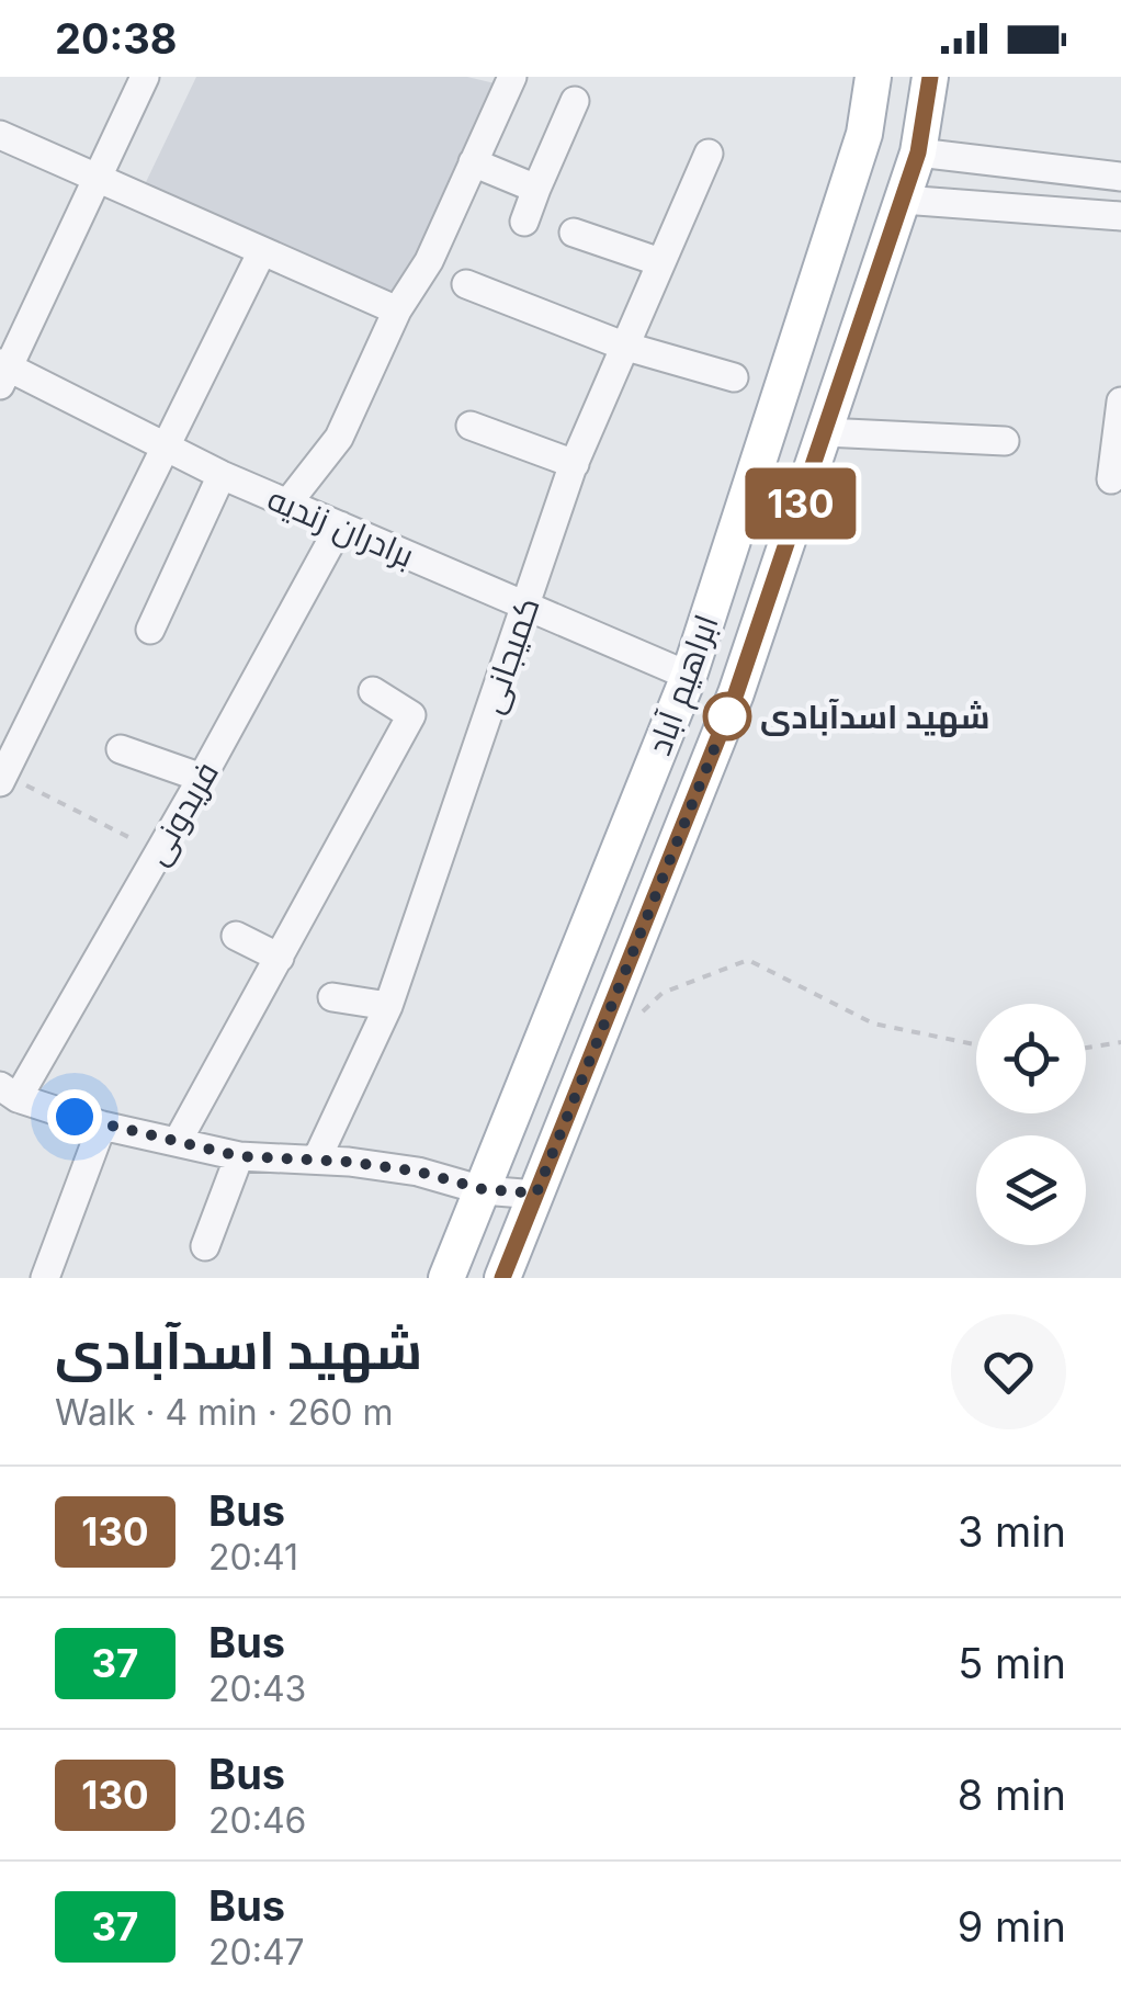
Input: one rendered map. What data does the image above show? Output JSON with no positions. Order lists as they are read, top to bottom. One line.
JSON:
{"streets":{"main road":["ابراهیم آباد"],"street":["برادران زندیه","کمیجانی","فریدونی"]},"crossings":[["برادران زندیه","کمیجانی"],["برادران زندیه","ابراهیم آباد"],["برادران زندیه","فریدونی"]],"places":["شهید اسدآبادی"],"lines":["bus line 130"],"page":{"status":"20:38","on_map":"130","heading":["شهید اسدآبادی","Walk · 4 min · 260 m"],"list":[{"mark":"130","name":"Bus","note":"20:41","value":"3 min"},{"mark":"37","name":"Bus","note":"20:43","value":"5 min"},{"mark":"130","name":"Bus","note":"20:46","value":"8 min"},{"mark":"37","name":"Bus","note":"20:47","value":"9 min"}]}}
